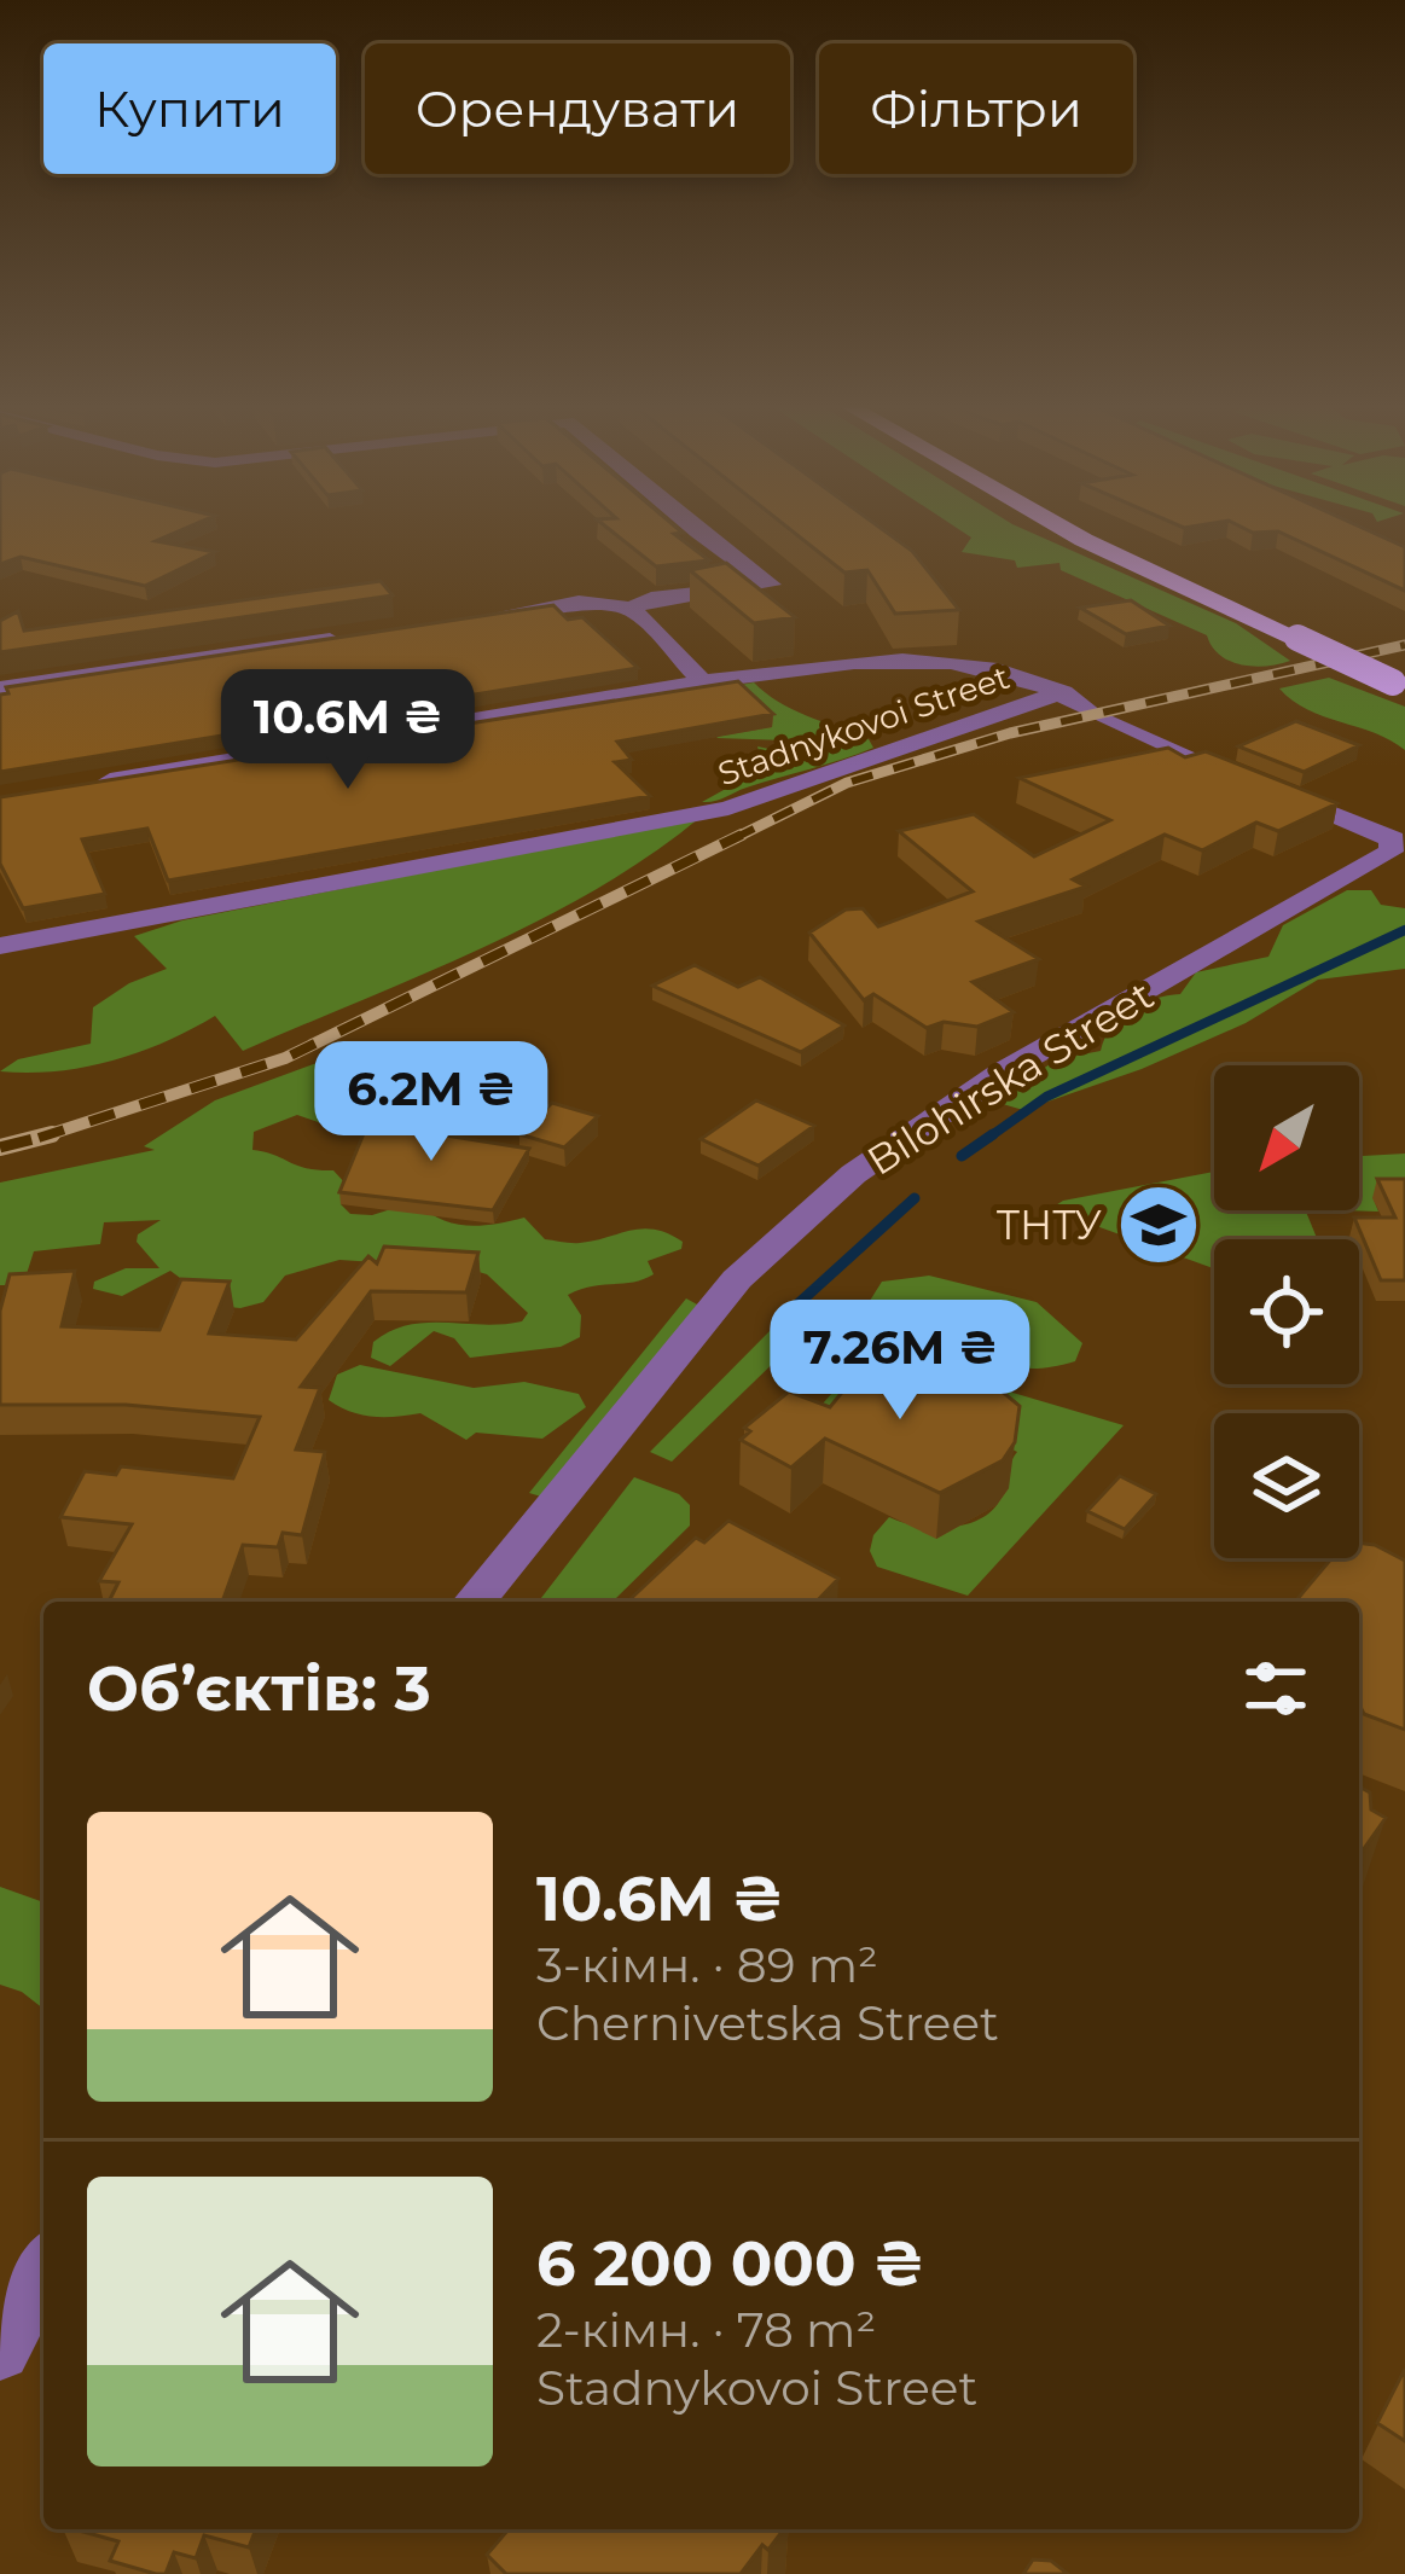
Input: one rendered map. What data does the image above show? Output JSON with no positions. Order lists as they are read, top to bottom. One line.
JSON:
{"streets":{"street":["Stadnykovoi Street","Bilohirska Street"]},"crossings":[["Stadnykovoi Street","Bilohirska Street"]],"places":{"school or university":["ТНТУ"]},"north":"bottom left","page":{"chip":["Купити","Орендувати","Фільтри"],"price":["10.6M ₴","6.2M ₴","7.26M ₴"],"heading":"Об’єктів: 3","list":[{"name":"10.6M ₴","note":"3-кімн. · 89 m² · Chernivetska Street"},{"name":"6 200 000 ₴","note":"2-кімн. · 78 m² · Stadnykovoi Street"}]}}
